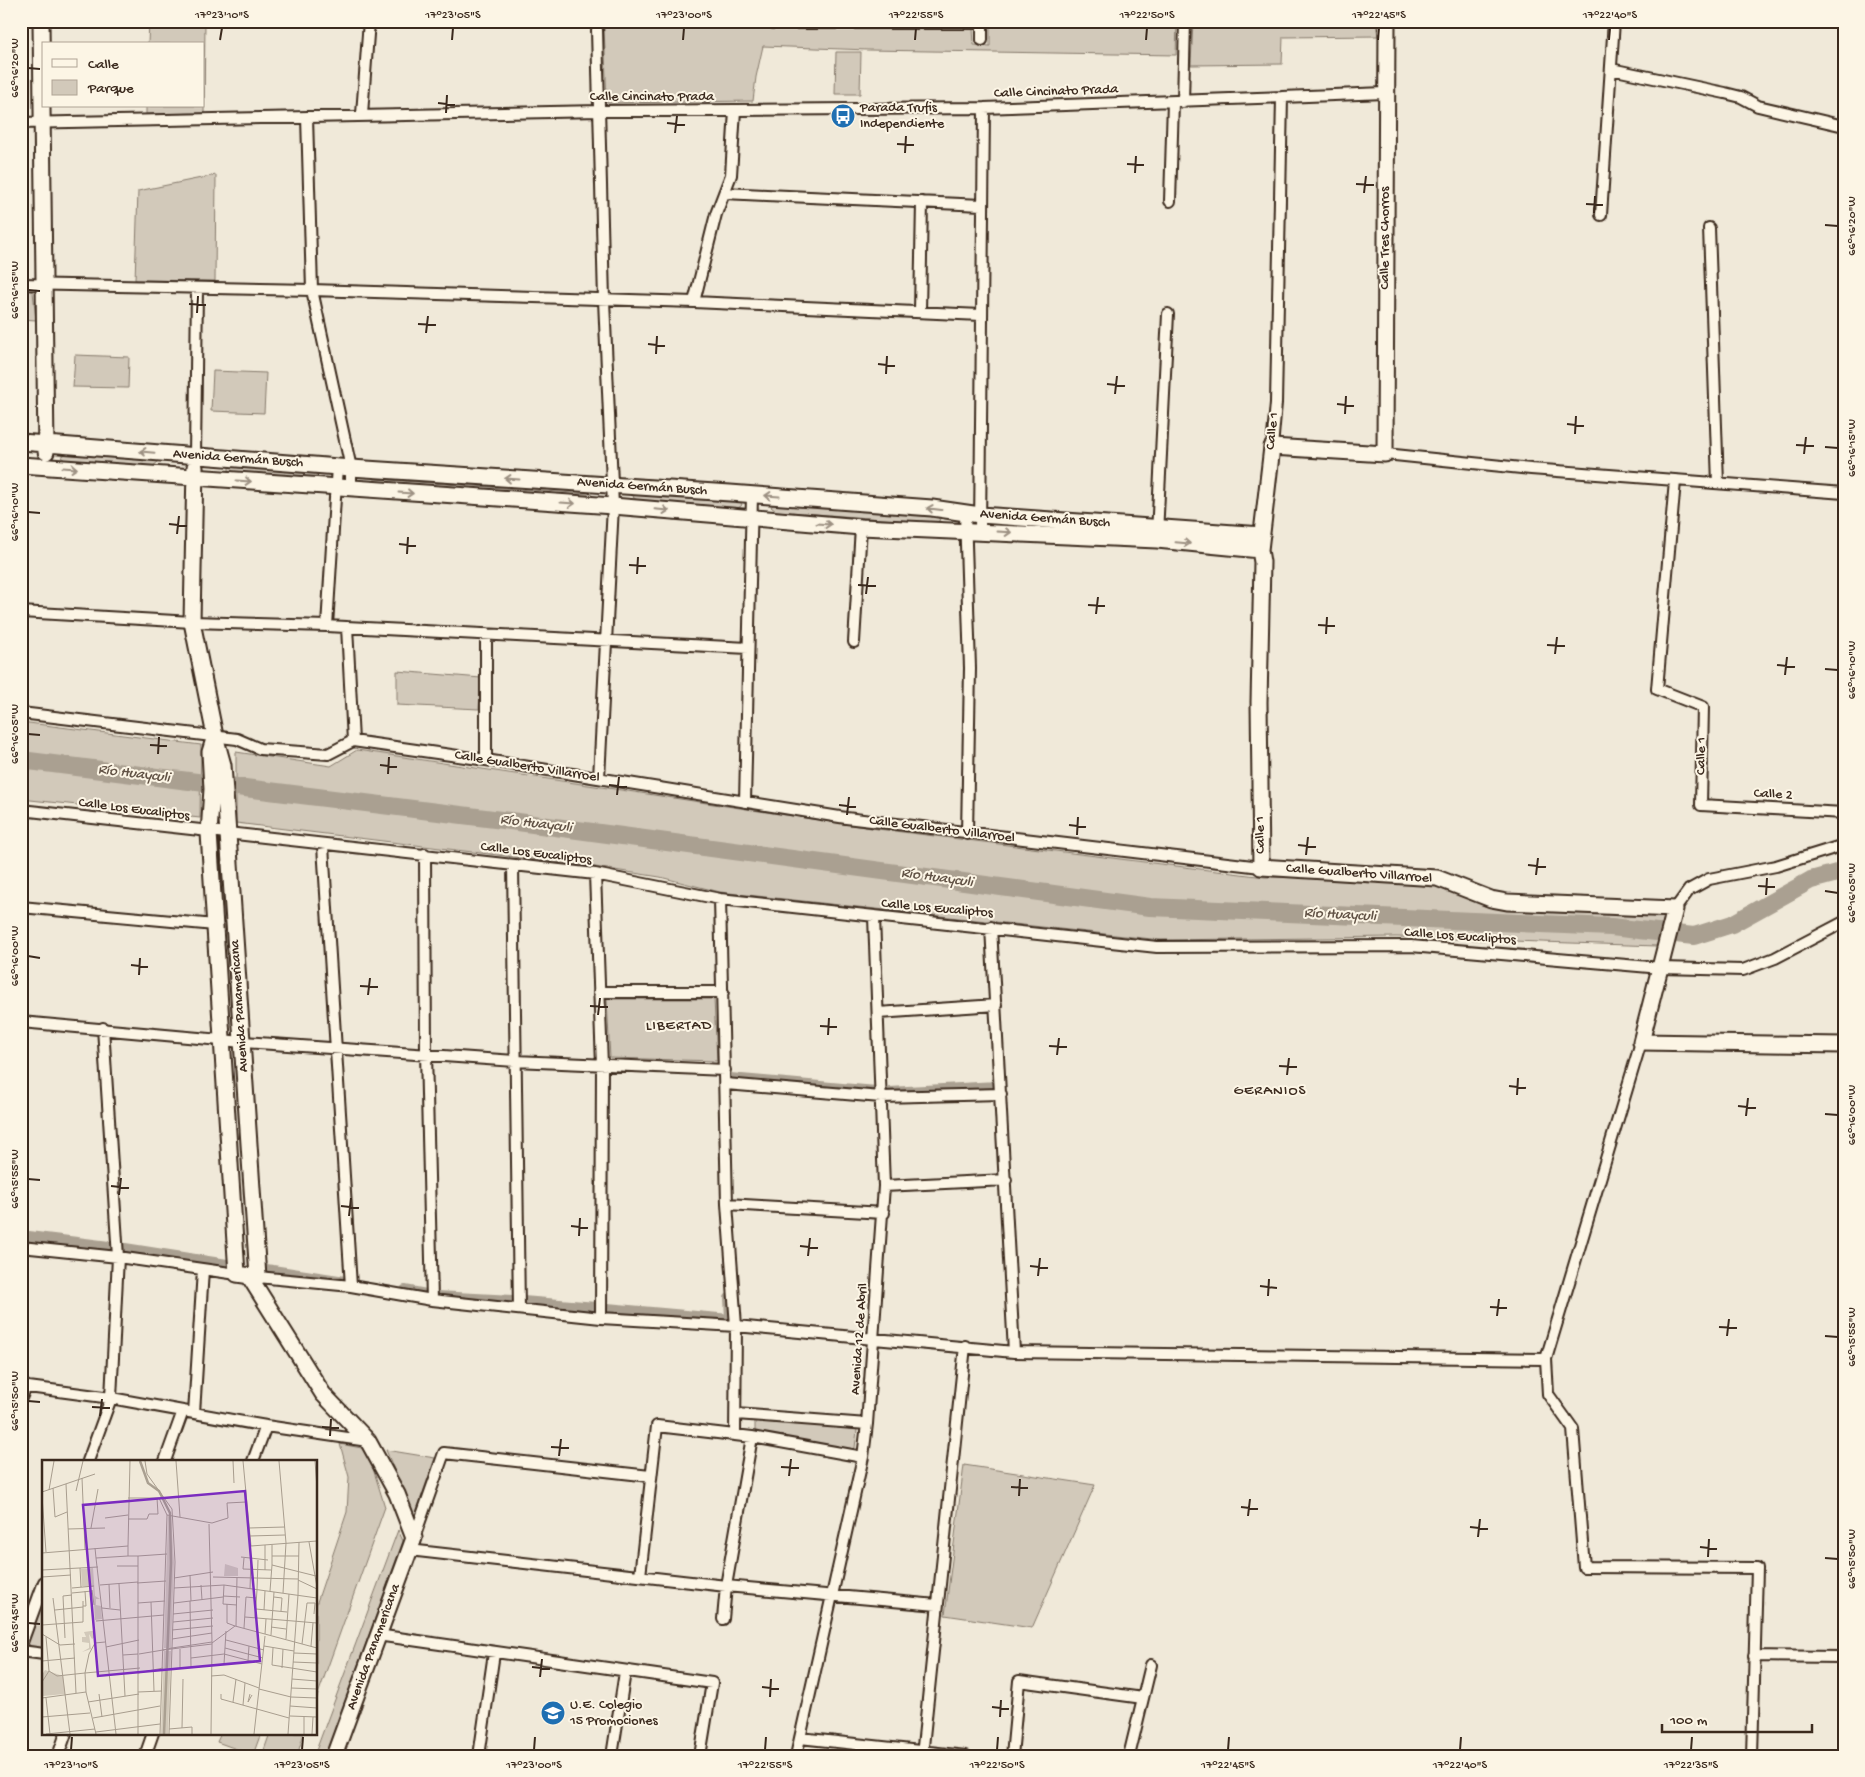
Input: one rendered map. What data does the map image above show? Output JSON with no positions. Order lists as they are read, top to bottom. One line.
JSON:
{"streets":{"main road":["Calle Tres Chorros","Calle 1","Avenida Germán Busch","Calle Gualberto Villarroel","Avenida Panamericana"],"street":["Calle Cincinato Prada","Calle 2","Calle Los Eucaliptos","Avenida 12 de Abril"]},"crossings":[["Calle Cincinato Prada","Calle 1"],["Calle 1","Avenida Germán Busch"],["Calle 1","Calle Gualberto Villarroel"],["Calle 1","Calle 2"],["Avenida Germán Busch","Avenida Panamericana"],["Calle Los Eucaliptos","Avenida Panamericana"],["Calle Los Eucaliptos","Avenida 12 de Abril"]],"districts":["LIBERTAD","GERANIOS"],"water":["Río Huayculi"],"places":{"bus stop":["Parada Trufis Independiente"],"school or university":["U.E. Colegio 15 Promociones"]},"legend":["Calle","Parque"],"scale_bar":"100 m","coordinates":["17°23'10\"S","17°23'05\"S","17°23'00\"S","17°22'55\"S","17°22'50\"S","17°22'45\"S","17°22'40\"S","66°16'20\"W","66°16'15\"W","66°16'10\"W","66°16'05\"W","66°16'00\"W","66°15'55\"W","66°15'50\"W","66°15'45\"W","17°22'35\"S"]}
